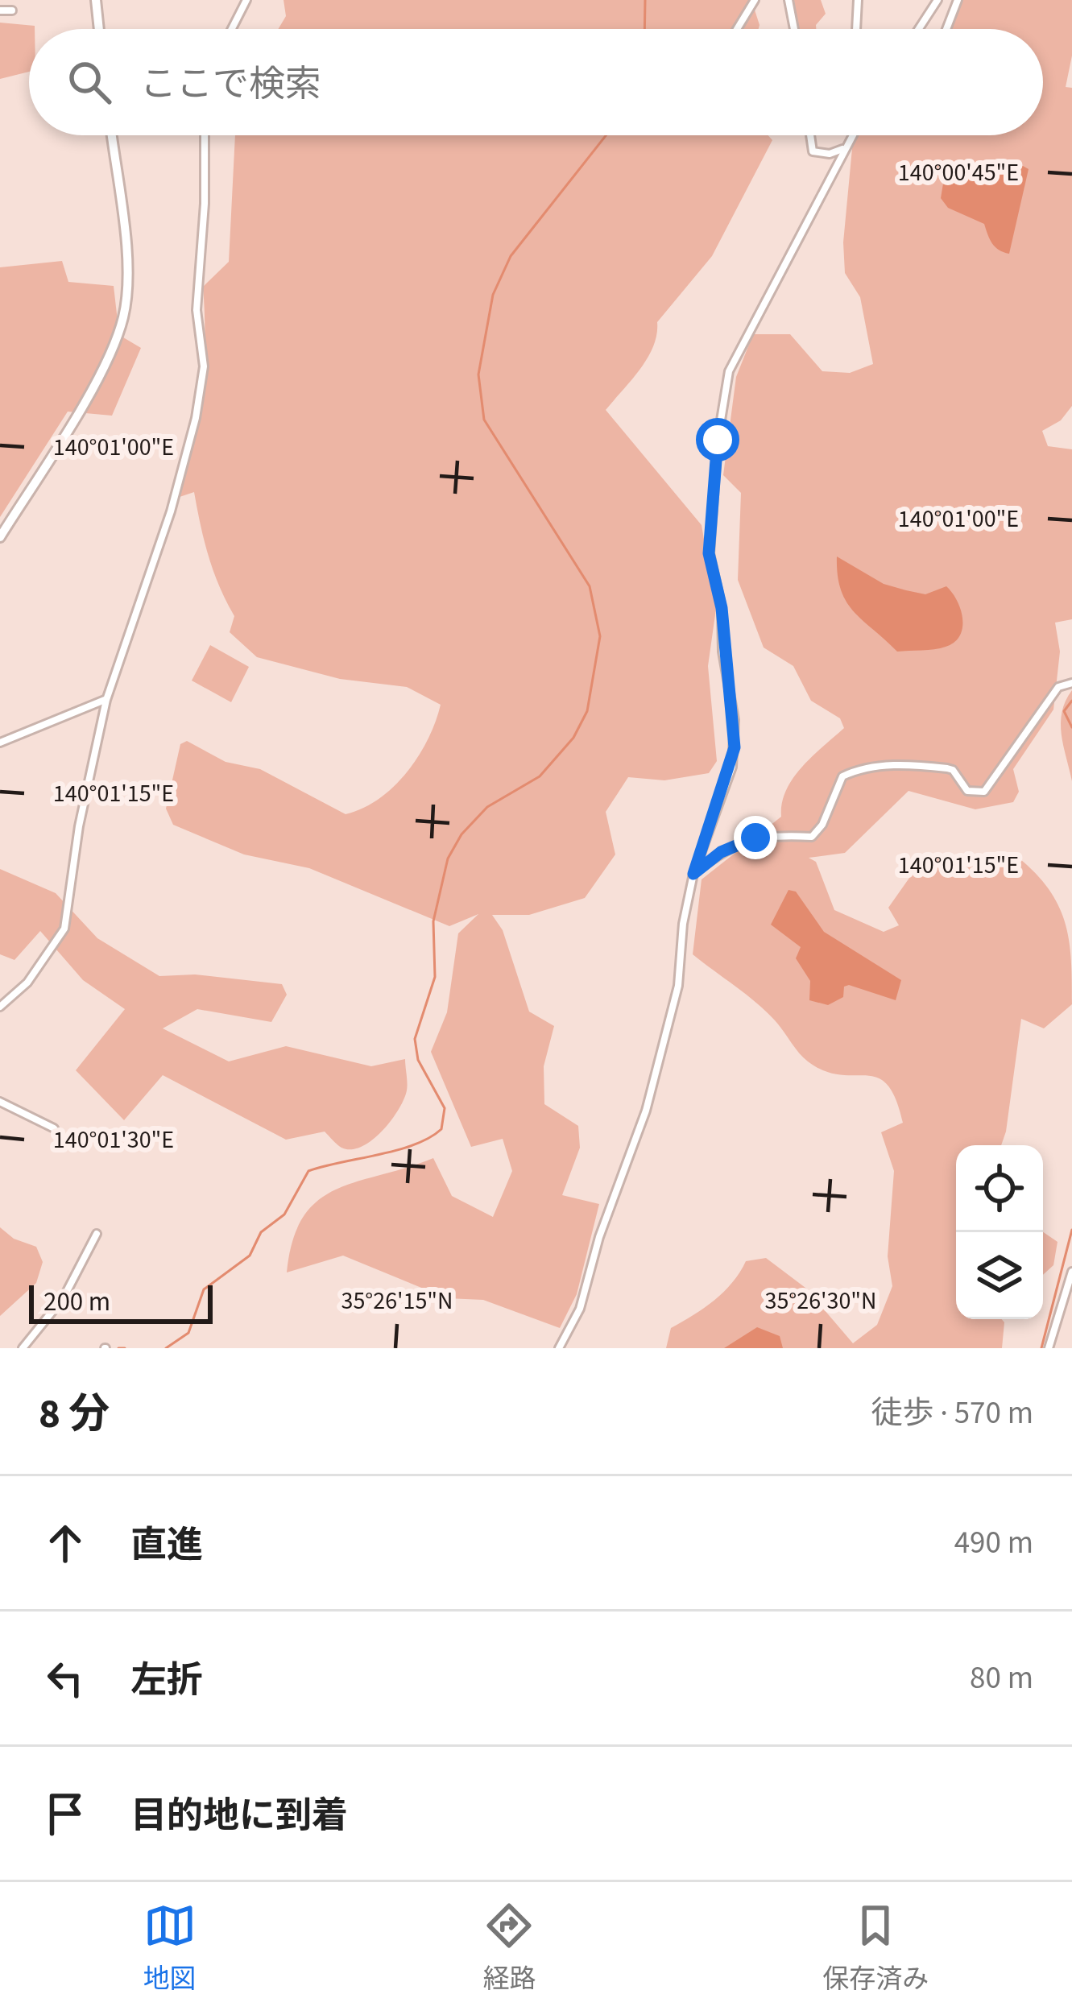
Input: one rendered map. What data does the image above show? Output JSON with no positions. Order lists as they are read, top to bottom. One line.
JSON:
{"scale_bar":"200 m","page":{"search":"ここで検索","scale":"200 m","heading":["8 分","徒歩 · 570 m"],"list":[["直進","490 m"],["左折","80 m"],"目的地に到着"],"nav":["地図","経路","保存済み"]},"coordinates":["140°00'45\"E","140°01'00\"E","140°01'15\"E","140°01'30\"E","35°26'15\"N","35°26'30\"N"]}
